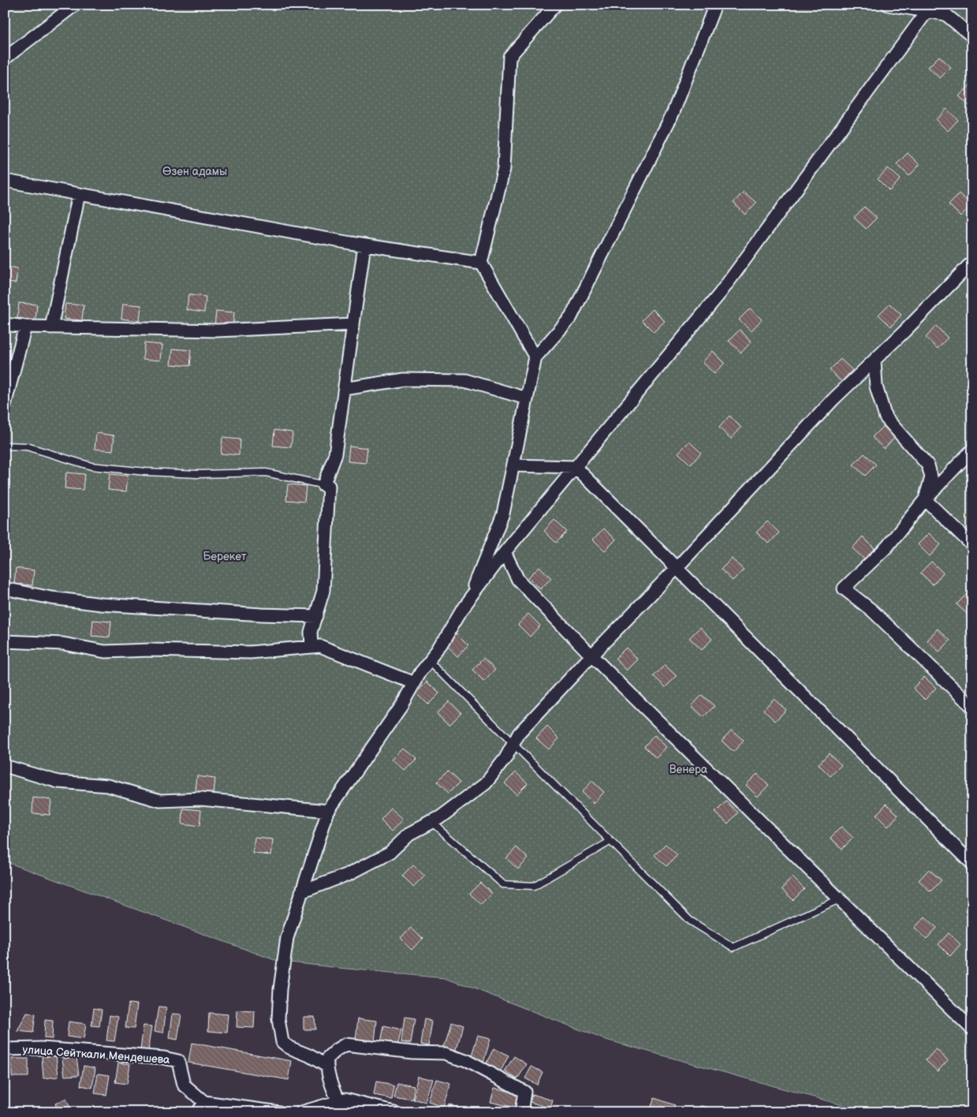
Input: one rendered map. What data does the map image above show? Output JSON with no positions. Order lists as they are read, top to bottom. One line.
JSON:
{"streets":{"street":["улица Сейткали Мендешева"]},"parks":["Өзен адамы","Берекет","Венера"]}
